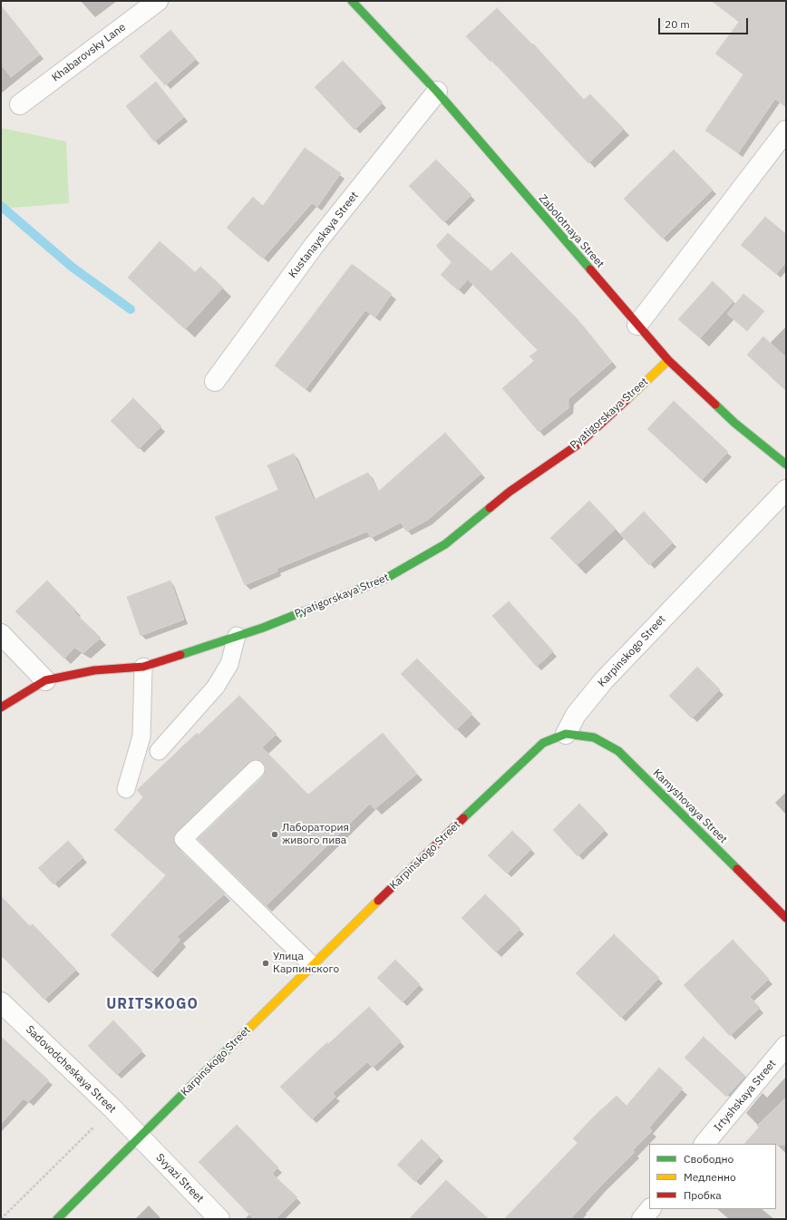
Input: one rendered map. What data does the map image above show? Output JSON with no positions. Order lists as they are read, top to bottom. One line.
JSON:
{"streets":{"street":["Khabarovsky Lane","Zabolotnaya Street","Kustanayskaya Street","Pyatigorskaya Street","Karpinskogo Street","Kamyshovaya Street","Sadovodcheskaya Street","Irtyshskaya Street","Svyazi Street"]},"crossings":[["Zabolotnaya Street","Kustanayskaya Street"],["Zabolotnaya Street","Pyatigorskaya Street"],["Karpinskogo Street","Kamyshovaya Street"],["Karpinskogo Street","Sadovodcheskaya Street"],["Karpinskogo Street","Svyazi Street"],["Sadovodcheskaya Street","Svyazi Street"]],"districts":["URITSKOGO"],"places":["Лаборатория живого пива","Улица Карпинского"],"legend":["Свободно","Медленно","Пробка"],"scale_bar":"20 m"}
